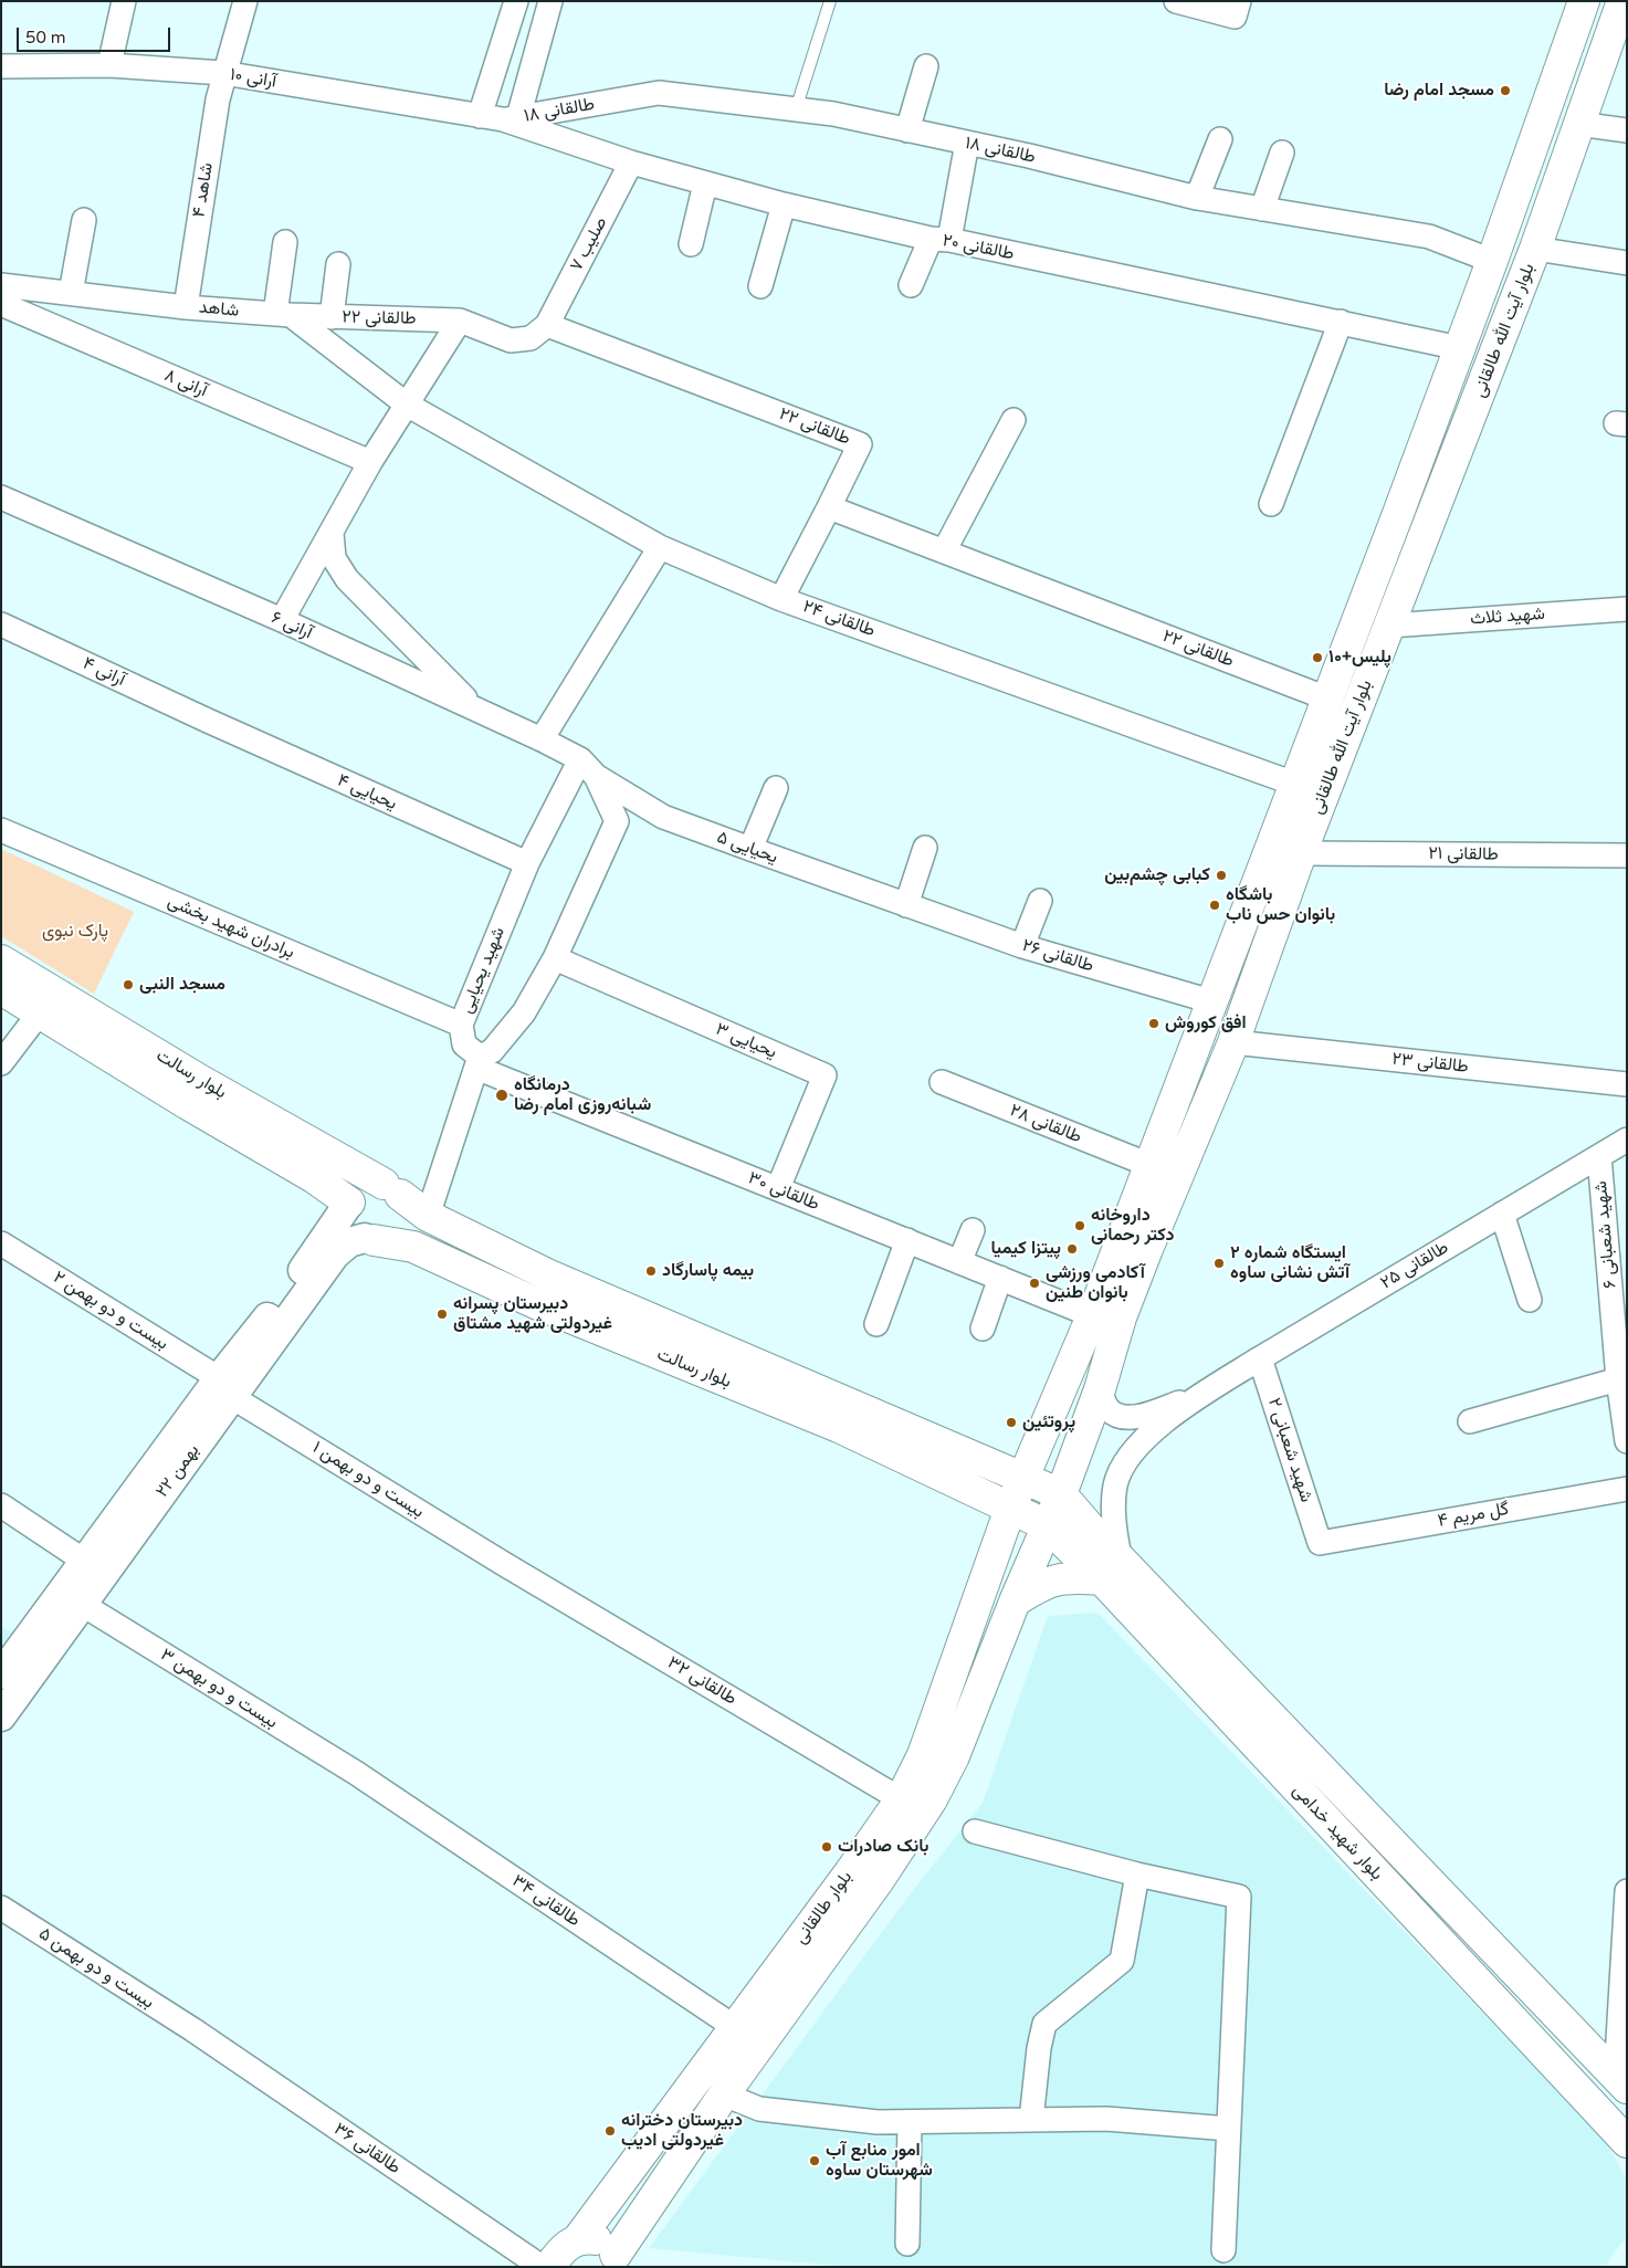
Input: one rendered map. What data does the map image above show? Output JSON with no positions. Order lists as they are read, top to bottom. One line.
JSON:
{"streets":{"main road":["بلوار آیت الله طالقانی","بلوار رسالت","بلوار شهید خدامی","بلوار طالقانی"],"street":["آرانی ۱۰","طالقانی ۱۸","شاهد ۴","صلیب ۷","طالقانی ۲۰","شاهد","طالقانی ۲۲","آرانی ۸","شهید ثلاث","طالقانی ۲۴","آرانی ۶","آرانی ۴","یحیایی ۴","یحیایی ۵","طالقانی ۲۱","برادران شهید بخشی","طالقانی ۲۶","شهید یحیایی","یحیایی ۳","طالقانی ۲۳","طالقانی ۲۸","طالقانی ۳۰","شهید شعبانی ۶","طالقانی ۲۵","بیست و دو بهمن ۲","شهید شعبانی ۲","۲۲ بهمن","بیست و دو بهمن ۱","گل مریم ۴","طالقانی ۳۲","بیست و دو بهمن ۳","طالقانی ۳۴","بیست و دو بهمن ۵","طالقانی ۳۶"]},"crossings":[["آرانی ۱۰","طالقانی ۱۸"],["آرانی ۱۰","شاهد ۴"],["آرانی ۱۰","طالقانی ۲۰"],["طالقانی ۱۸","طالقانی ۲۰"],["طالقانی ۱۸","بلوار آیت الله طالقانی"],["شاهد ۴","شاهد"],["صلیب ۷","طالقانی ۲۰"],["صلیب ۷","طالقانی ۲۲"],["طالقانی ۲۰","بلوار آیت الله طالقانی"],["شاهد","طالقانی ۲۲"],["طالقانی ۲۲","بلوار آیت الله طالقانی"],["بلوار آیت الله طالقانی","شهید ثلاث"],["بلوار آیت الله طالقانی","طالقانی ۲۴"],["بلوار آیت الله طالقانی","طالقانی ۲۱"],["بلوار آیت الله طالقانی","طالقانی ۲۶"],["بلوار آیت الله طالقانی","طالقانی ۲۳"],["بلوار آیت الله طالقانی","بلوار رسالت"],["بلوار آیت الله طالقانی","طالقانی ۲۸"],["بلوار آیت الله طالقانی","طالقانی ۳۰"],["بلوار آیت الله طالقانی","بلوار شهید خدامی"],["بلوار آیت الله طالقانی","بلوار طالقانی"],["آرانی ۶","یحیایی ۵"],["آرانی ۶","شهید یحیایی"],["آرانی ۴","یحیایی ۴"],["یحیایی ۴","شهید یحیایی"],["یحیایی ۵","طالقانی ۲۶"],["یحیایی ۵","شهید یحیایی"],["برادران شهید بخشی","شهید یحیایی"],["شهید یحیایی","طالقانی ۳۰"],["یحیایی ۳","طالقانی ۳۰"],["بلوار رسالت","۲۲ بهمن"],["بلوار رسالت","بلوار شهید خدامی"],["بلوار رسالت","بلوار طالقانی"],["شهید شعبانی ۶","طالقانی ۲۵"],["طالقانی ۲۵","شهید شعبانی ۲"],["بیست و دو بهمن ۲","۲۲ بهمن"],["بیست و دو بهمن ۲","بیست و دو بهمن ۱"],["شهید شعبانی ۲","گل مریم ۴"],["۲۲ بهمن","بیست و دو بهمن ۱"],["۲۲ بهمن","بیست و دو بهمن ۳"],["بیست و دو بهمن ۱","طالقانی ۳۲"],["طالقانی ۳۲","بلوار طالقانی"],["بیست و دو بهمن ۳","طالقانی ۳۴"],["بلوار شهید خدامی","بلوار طالقانی"],["طالقانی ۳۴","بلوار طالقانی"],["بیست و دو بهمن ۵","طالقانی ۳۶"]],"parks":["پارک نبوی"],"places":["مسجد امام رضا","پلیس+۱۰","کبابی چشم‌بین","باشگاه بانوان حس ناب","مسجد النبی","افق کوروش","درمانگاه شبانه‌روزی امام رضا","داروخانه دکتر رحمانی","پیتزا کیمیا","ایستگاه شماره ۲ آتش نشانی ساوه","بیمه پاسارگاد","آکادمی ورزشی بانوان طنین","دبیرستان پسرانه غیردولتی شهید مشتاق","پروتئین","بانک صادرات","دبیرستان دخترانه غیردولتی ادیب","امور منابع آب شهرستان ساوه"],"scale_bar":"50 m"}
